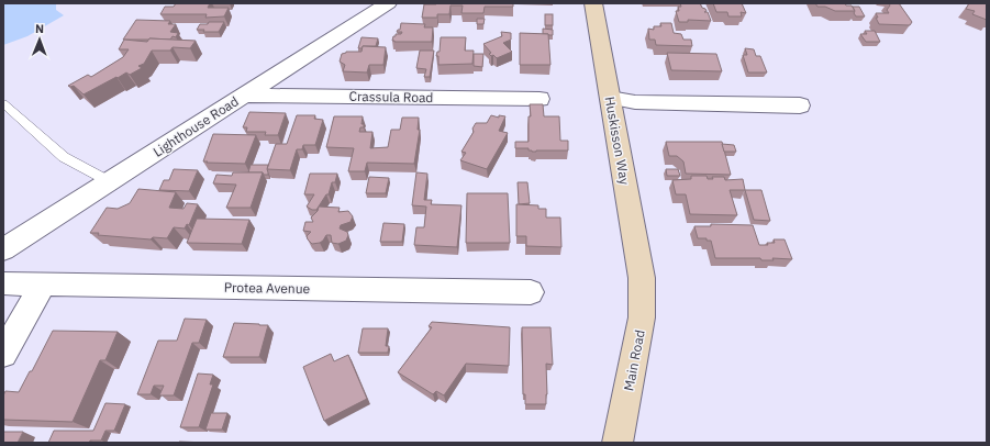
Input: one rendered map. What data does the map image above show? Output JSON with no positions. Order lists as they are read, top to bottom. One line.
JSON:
{"streets":{"main road":["Huskisson Way","Main Road"],"street":["Crassula Road","Lighthouse Road","Protea Avenue"]},"crossings":[["Crassula Road","Lighthouse Road"],["Huskisson Way","Main Road"]],"north":"top"}
